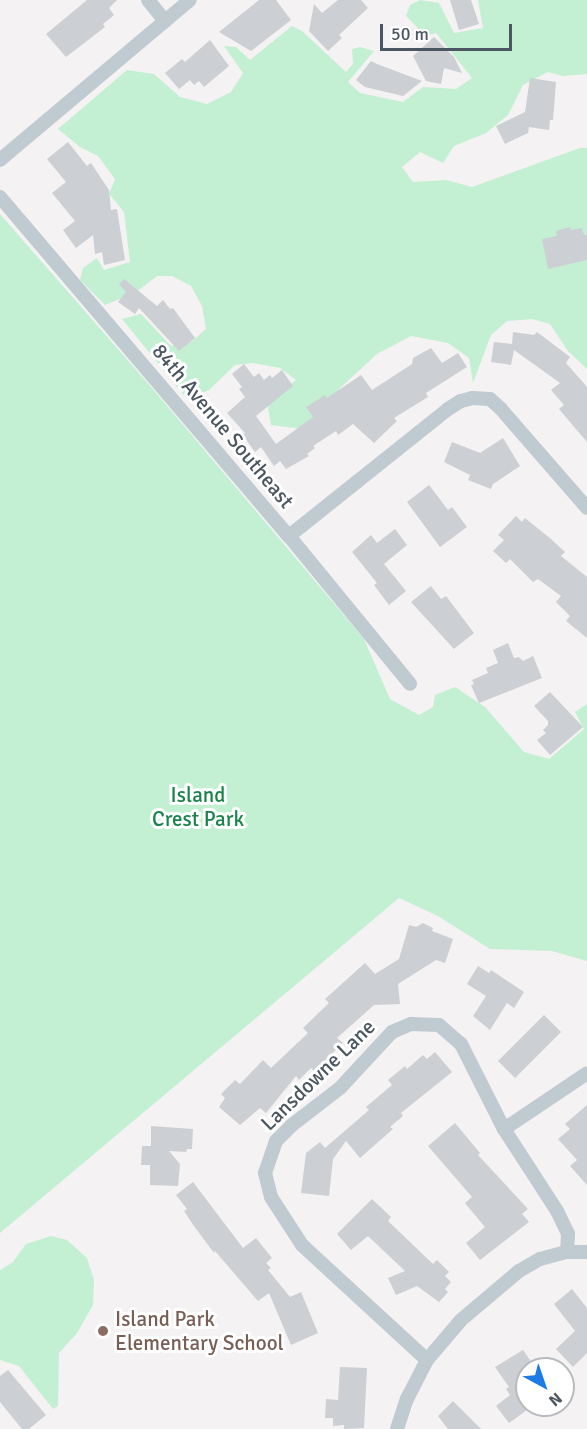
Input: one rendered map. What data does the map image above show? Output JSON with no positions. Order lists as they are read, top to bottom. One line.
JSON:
{"streets":{"street":["84th Avenue Southeast","Lansdowne Lane"]},"parks":["Island Crest Park"],"places":["Island Park Elementary School"],"scale_bar":"50 m","north":"bottom right"}
